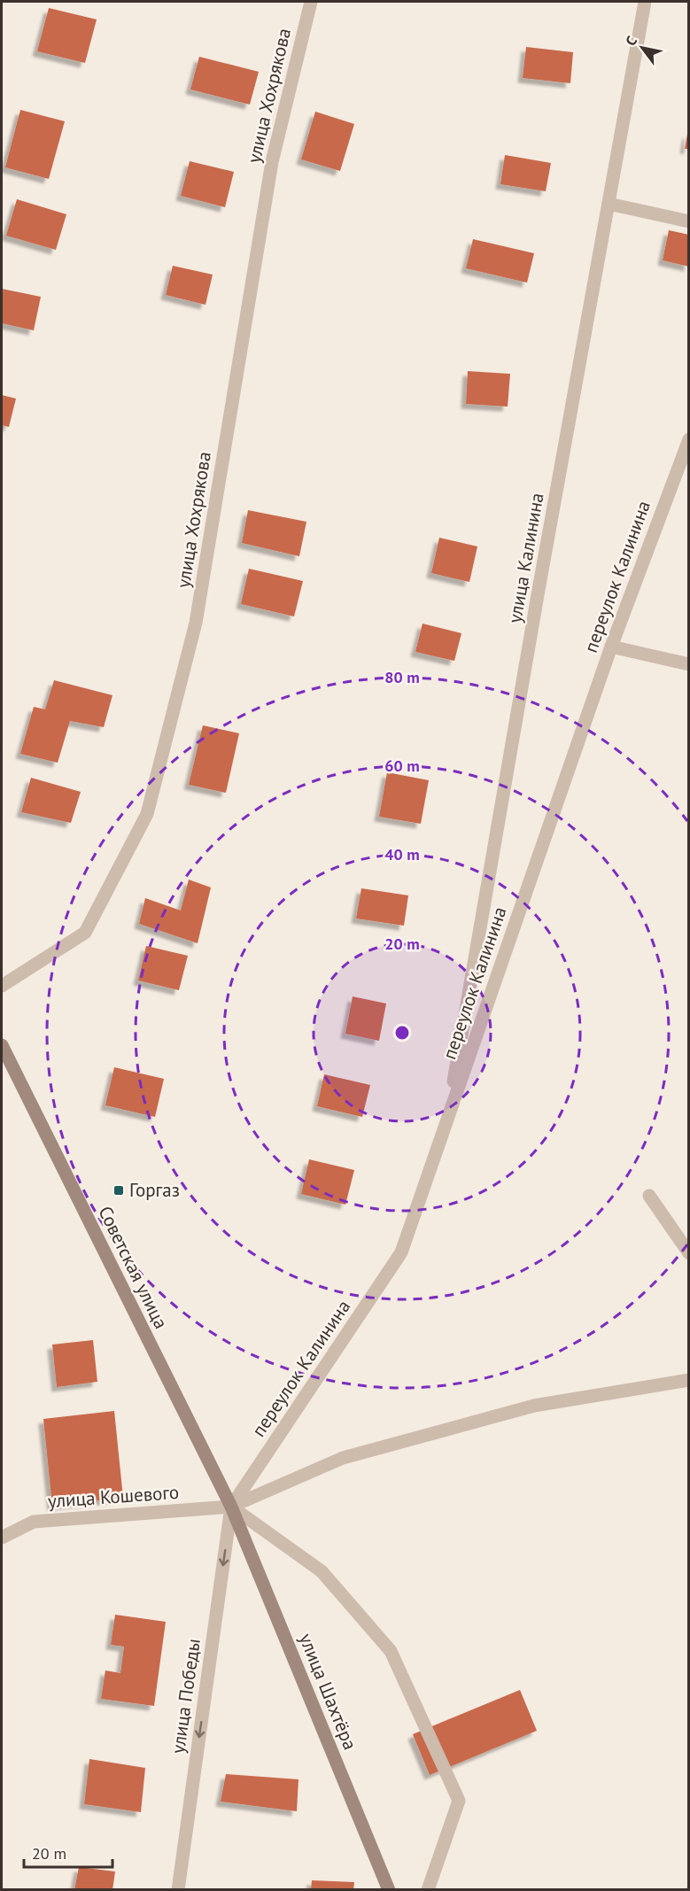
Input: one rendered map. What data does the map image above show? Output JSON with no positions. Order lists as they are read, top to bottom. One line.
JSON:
{"streets":{"street":["улица Хохрякова","улица Калинина","переулок Калинина","Советская улица","улица Кошевого","улица Шахтёра","улица Победы"]},"crossings":[["улица Калинина","переулок Калинина"],["переулок Калинина","Советская улица"],["переулок Калинина","улица Кошевого"],["переулок Калинина","улица Шахтёра"],["переулок Калинина","улица Победы"],["Советская улица","улица Кошевого"],["Советская улица","улица Шахтёра"],["Советская улица","улица Победы"],["улица Кошевого","улица Шахтёра"],["улица Кошевого","улица Победы"],["улица Шахтёра","улица Победы"]],"one_way":["улица Победы"],"places":{"transit":["Горгаз"]},"scale_bar":"20 m","north":"top left","rings":["80 m","60 m","40 m","20 m"]}
